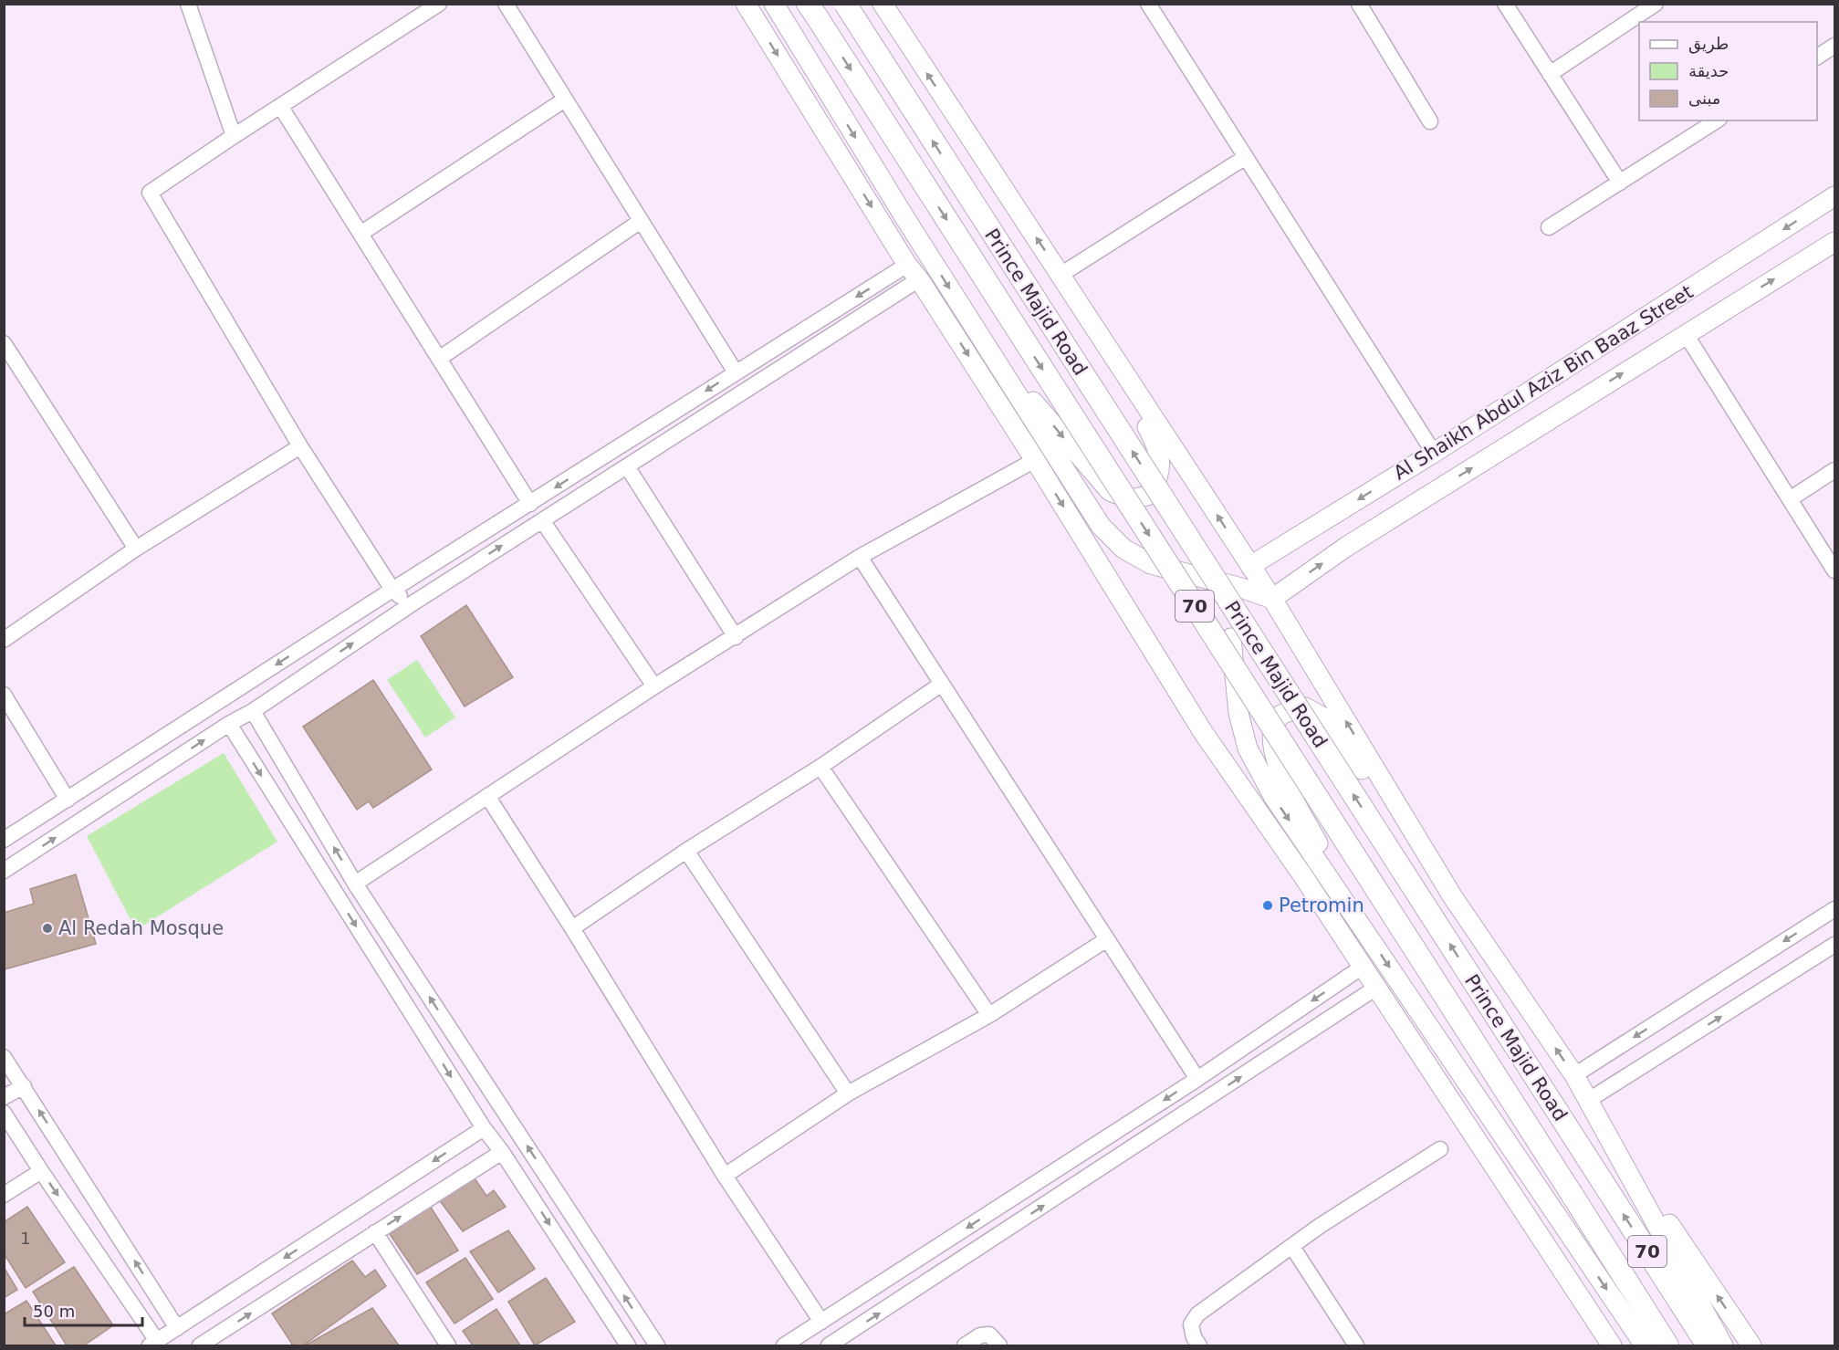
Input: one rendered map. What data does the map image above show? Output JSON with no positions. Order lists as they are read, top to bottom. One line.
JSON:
{"streets":{"highway":["Prince Majid Road","70"],"main road":["Al Shaikh Abdul Aziz Bin Baaz Street"]},"places":["Petromin","Al Redah Mosque"],"house_numbers":["1"],"legend":["طريق","حديقة","مبنى"],"scale_bar":"50 m"}
